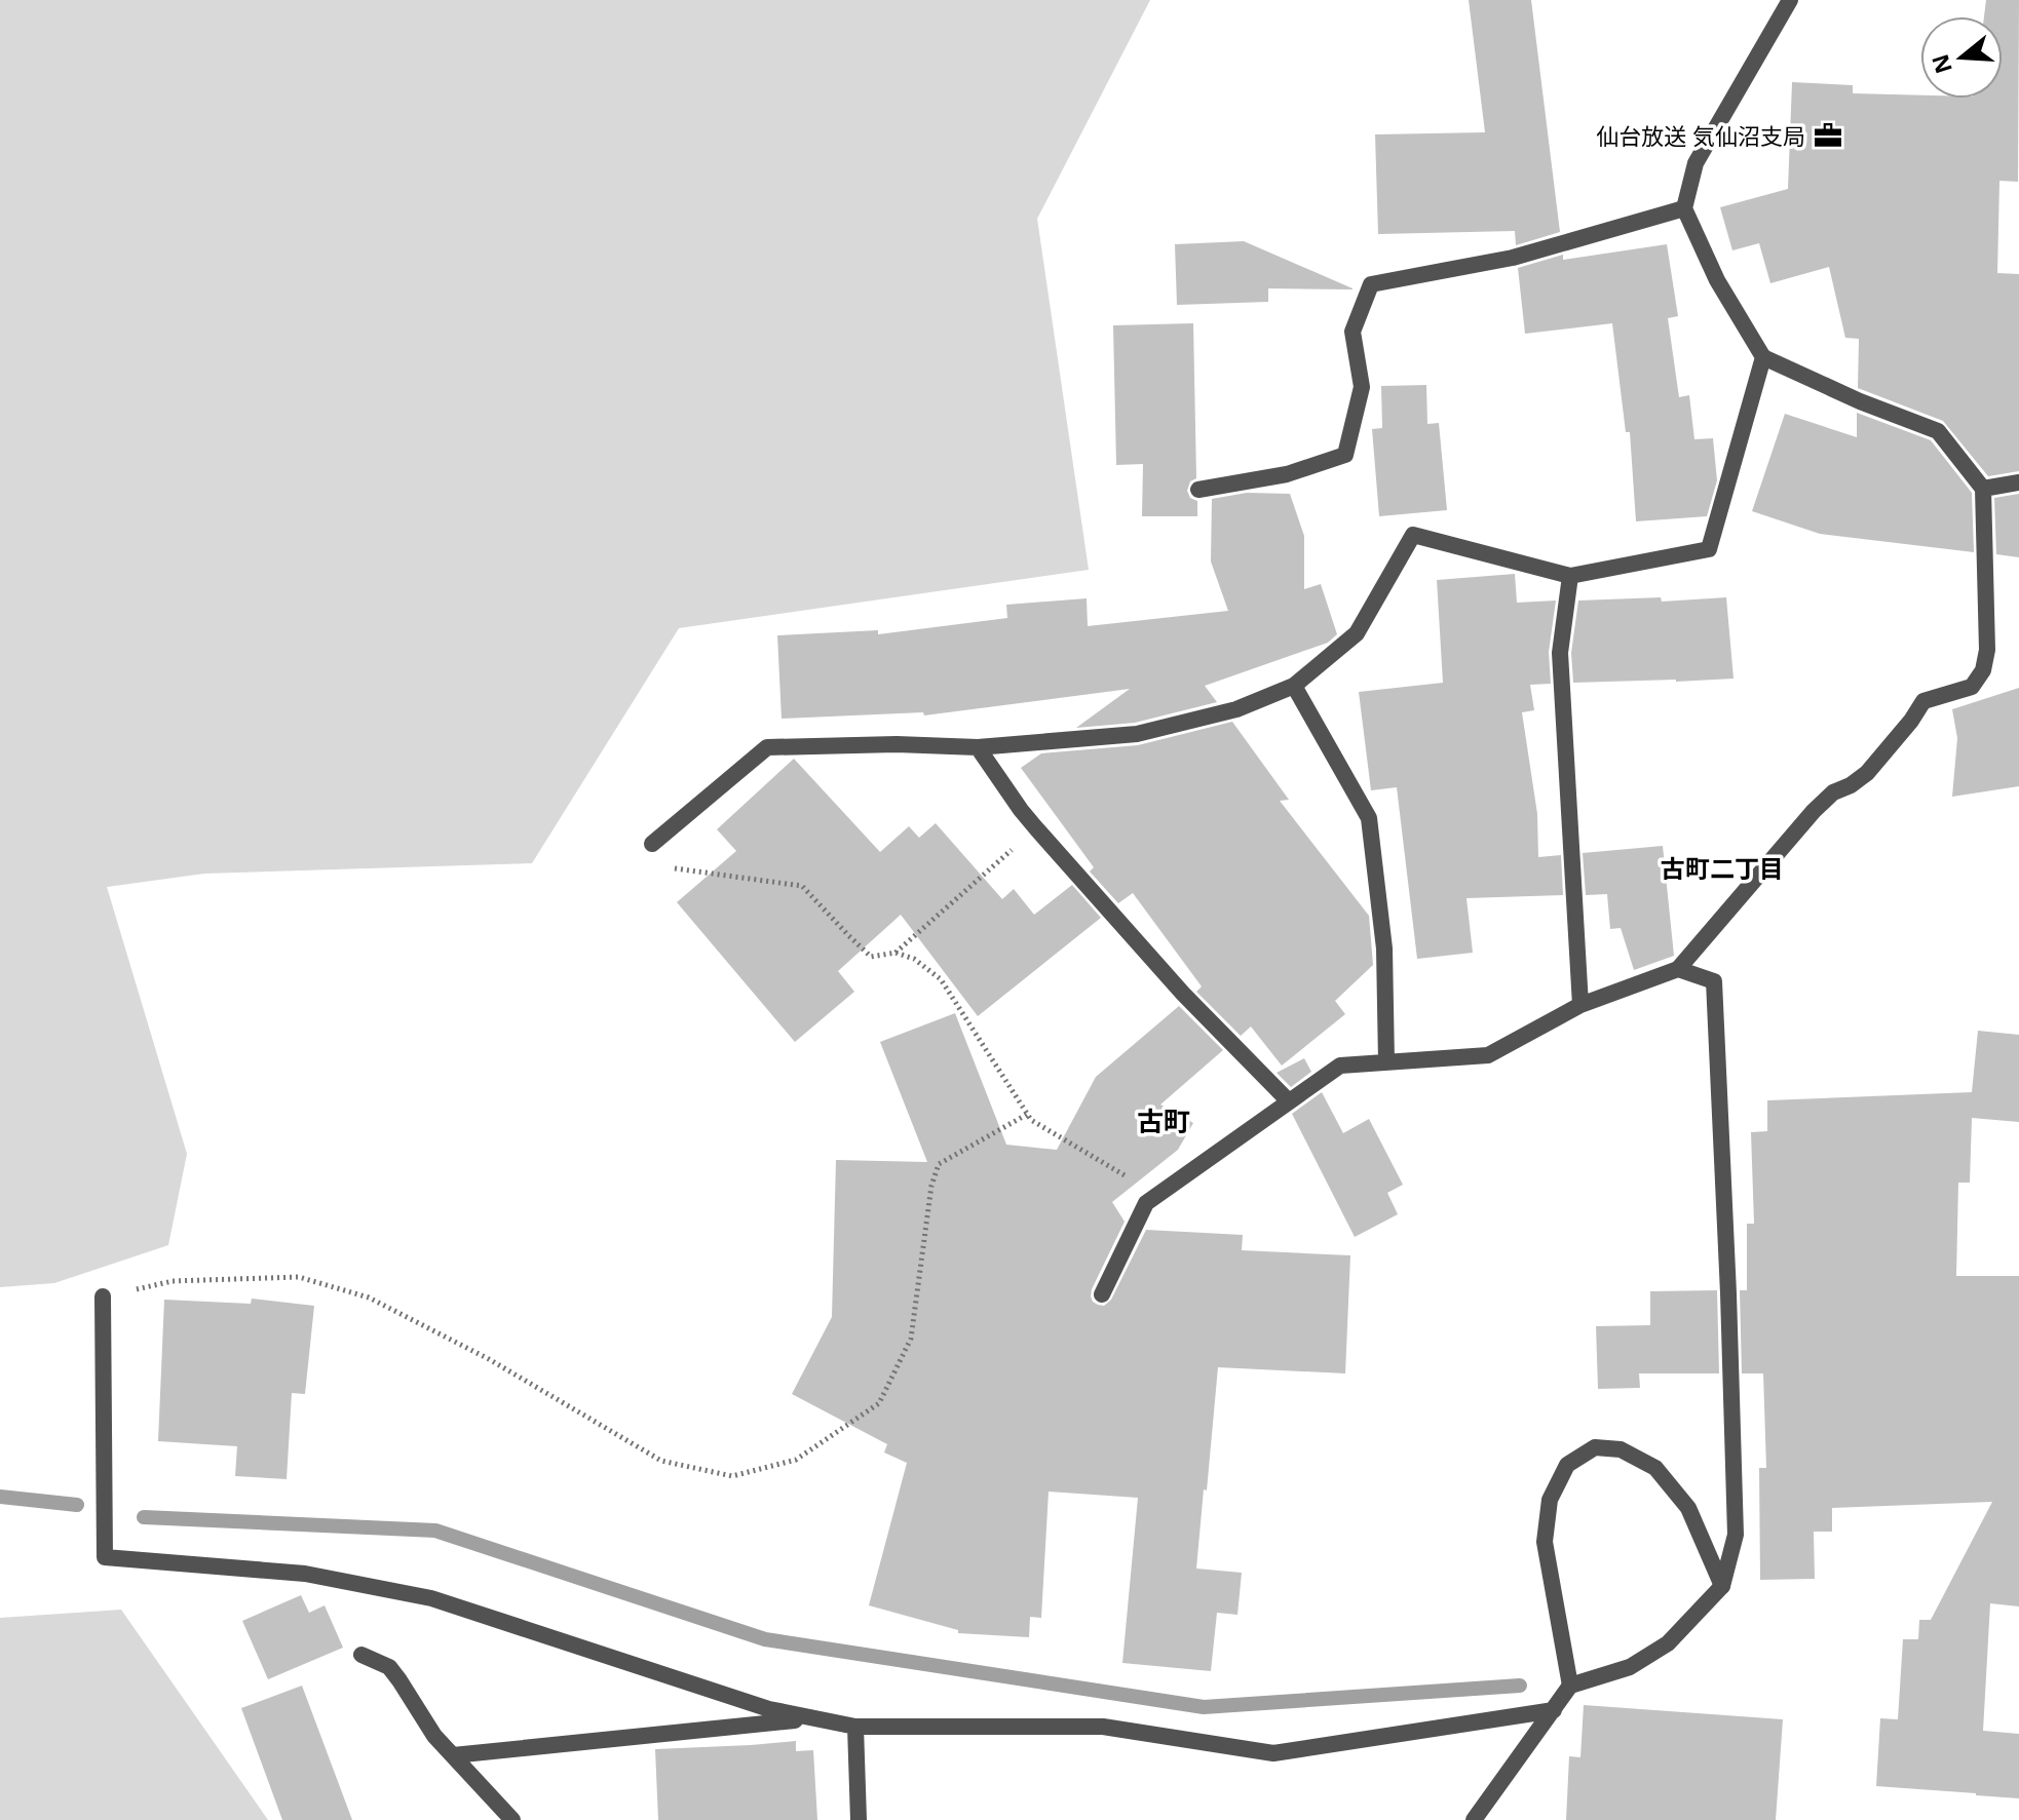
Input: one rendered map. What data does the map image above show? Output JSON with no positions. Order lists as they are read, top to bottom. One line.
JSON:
{"districts":["古町二丁目","古町"],"places":{"office":["仙台放送 気仙沼支局"]},"north":"left"}
